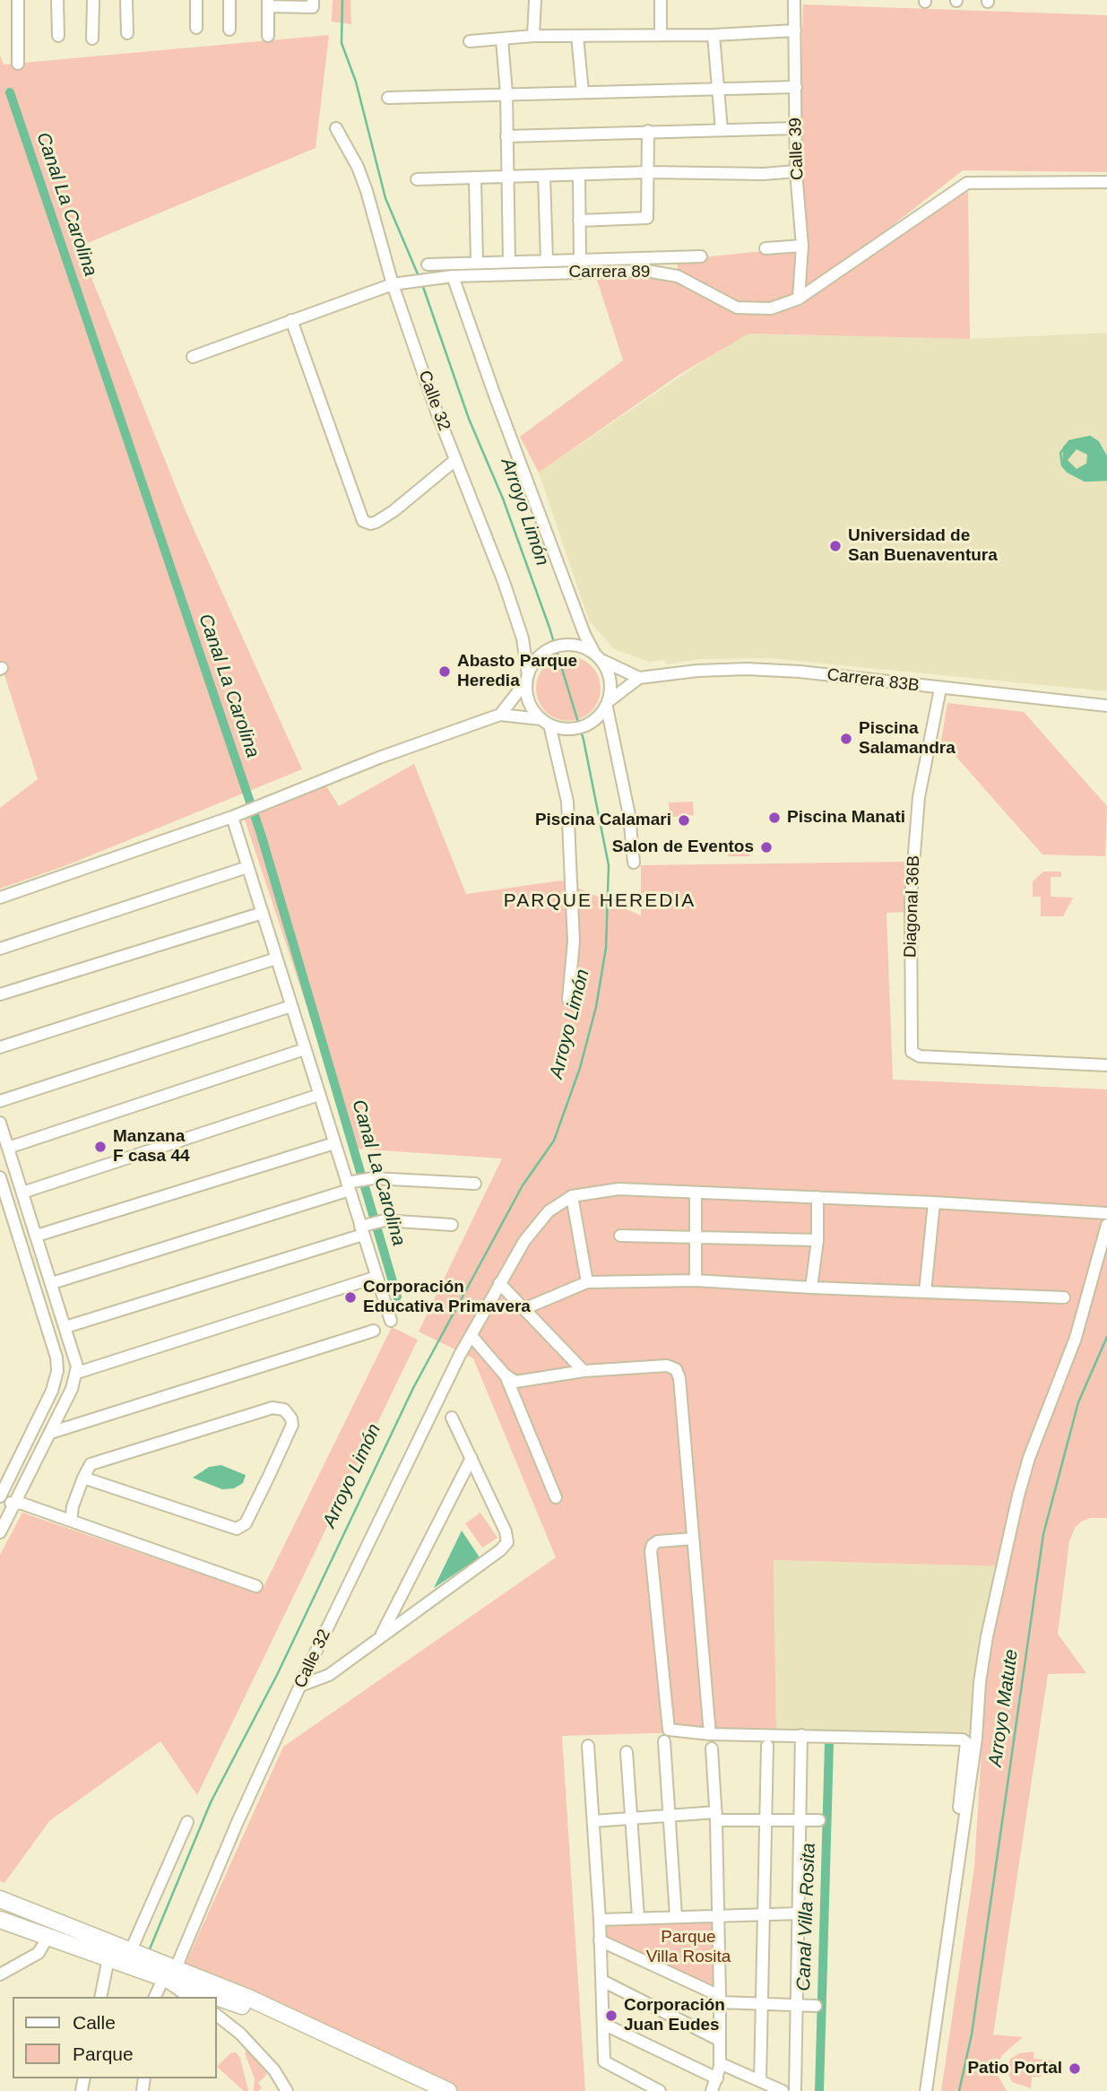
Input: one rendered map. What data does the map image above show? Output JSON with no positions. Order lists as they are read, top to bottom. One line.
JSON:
{"streets":{"street":["Calle 39","Carrera 89","Calle 32","Carrera 83B","Diagonal 36B"]},"crossings":[["Calle 39","Carrera 89"],["Carrera 89","Calle 32"],["Calle 32","Carrera 83B"],["Carrera 83B","Diagonal 36B"]],"districts":["PARQUE HEREDIA"],"water":["Canal La Carolina","Arroyo Limón","Arroyo Matute","Canal Villa Rosita"],"parks":["Parque Villa Rosita"],"places":["Universidad de San Buenaventura","Abasto Parque Heredia","Piscina Salamandra","Piscina Manati","Piscina Calamari","Salon de Eventos","Manzana F casa 44","Corporación Educativa Primavera","Corporación Juan Eudes","Patio Portal"],"legend":["Calle","Parque"]}
